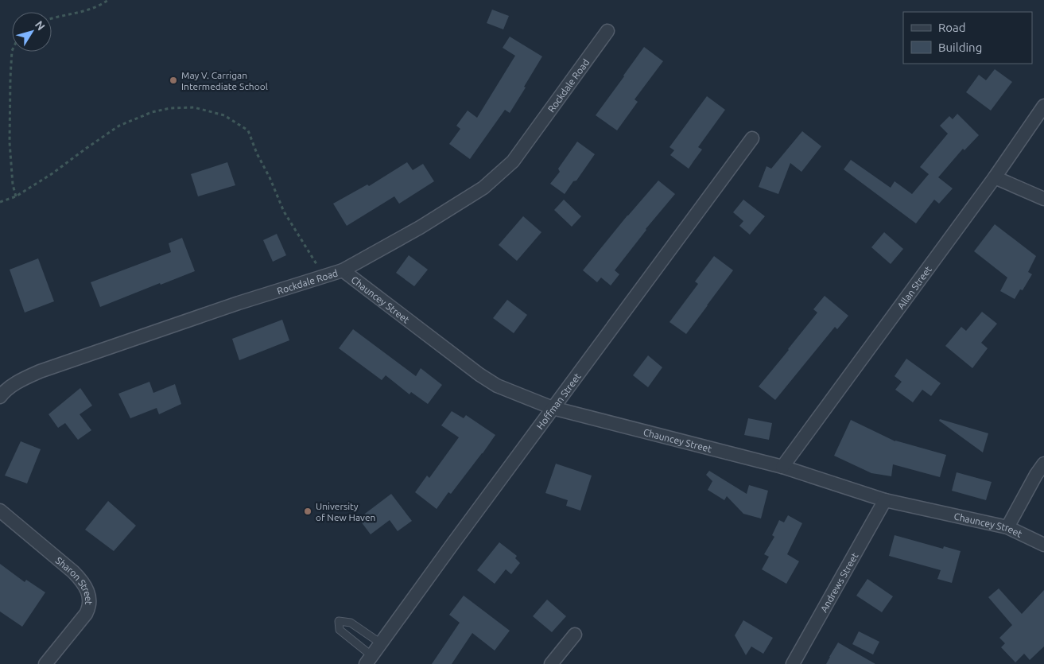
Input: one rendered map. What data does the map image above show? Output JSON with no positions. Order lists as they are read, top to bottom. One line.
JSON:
{"streets":{"street":["Rockdale Road","Allan Street","Chauncey Street","Hoffman Street","Sharon Street","Andrews Street"]},"crossings":[["Rockdale Road","Chauncey Street"],["Allan Street","Chauncey Street"],["Chauncey Street","Hoffman Street"],["Chauncey Street","Andrews Street"]],"places":["May V. Carrigan Intermediate School","University of New Haven"],"legend":["Road","Building"],"north":"top right"}
